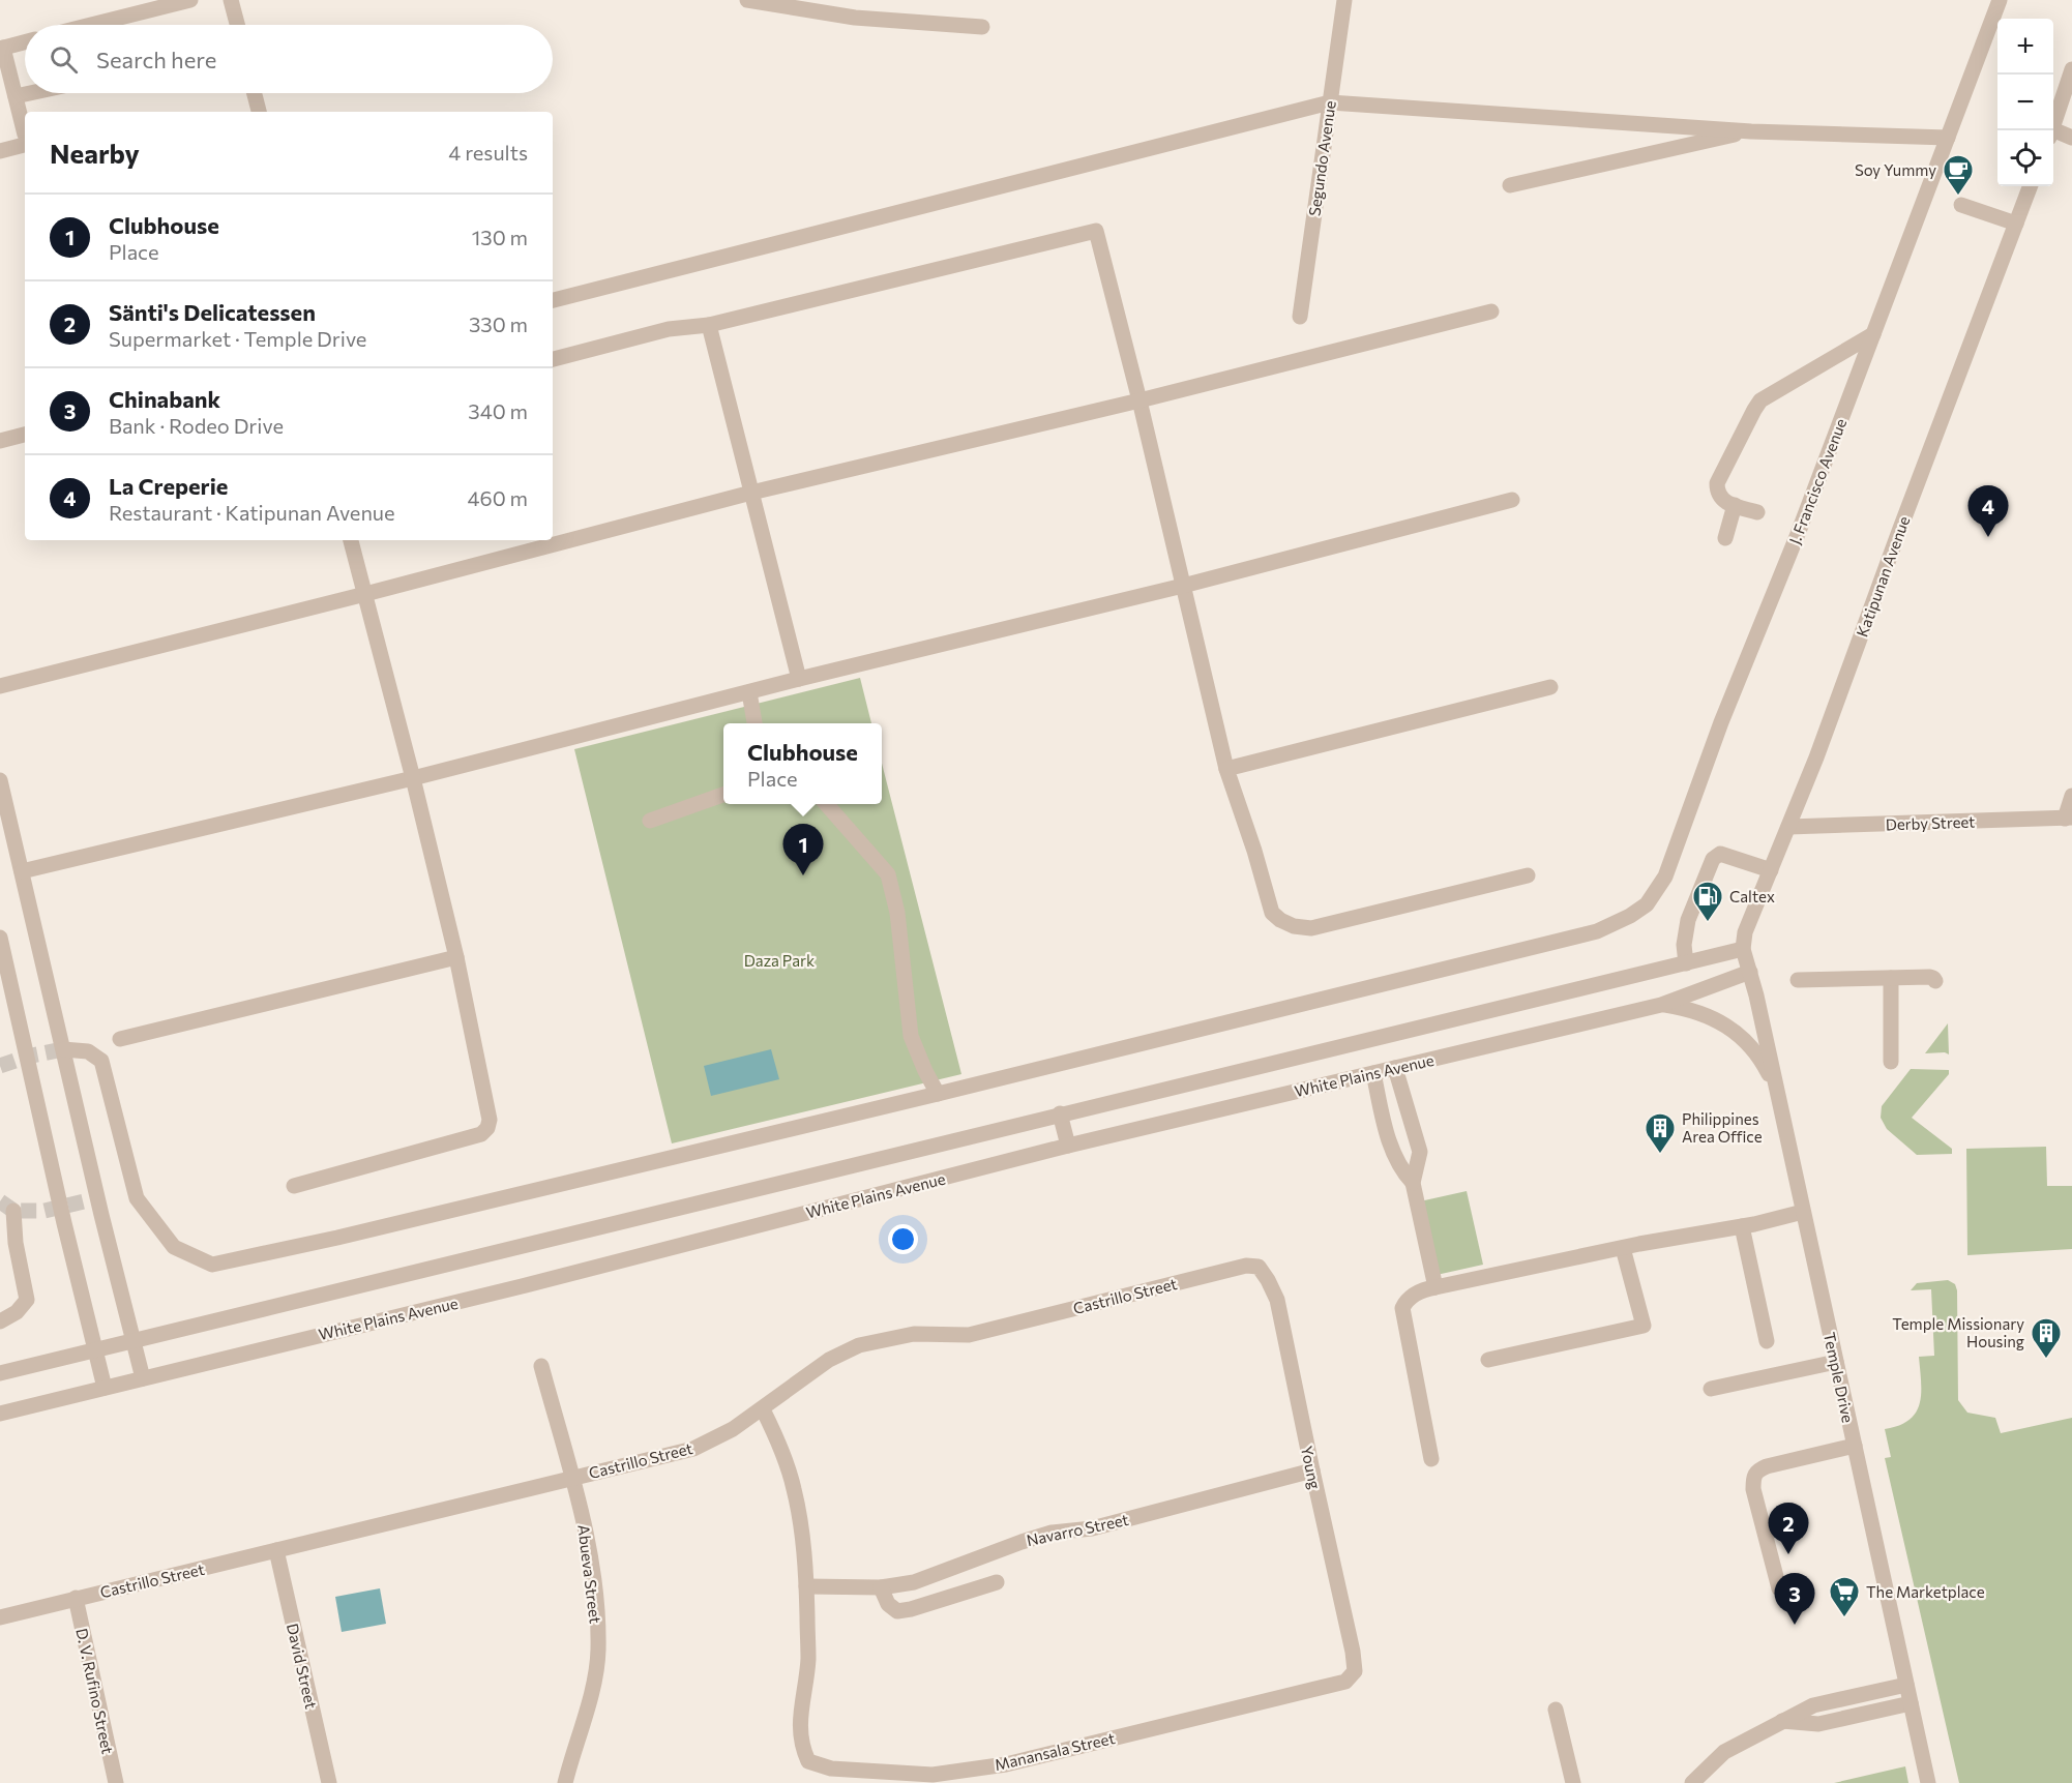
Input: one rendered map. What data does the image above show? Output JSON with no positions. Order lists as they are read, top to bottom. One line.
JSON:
{"streets":{"street":["Segundo Avenue","J. Francisco Avenue","Katipunan Avenue","Derby Street","White Plains Avenue","Castrillo Street","Temple Drive","Young","Navarro Street","Abueva Street","David Street","D. V. Rufino Street","Manansala Street"]},"crossings":[["Katipunan Avenue","Derby Street"],["White Plains Avenue","Temple Drive"],["Castrillo Street","Young"],["Castrillo Street","Abueva Street"],["Castrillo Street","David Street"],["Castrillo Street","D. V. Rufino Street"],["Castrillo Street","Manansala Street"],["Young","Navarro Street"],["Young","Manansala Street"],["Navarro Street","Manansala Street"]],"parks":["Daza Park"],"places":{"cafe":["Soy Yummy"],"fuel station":["Caltex"],"building":["Philippines Area Office","Temple Missionary Housing"],"supermarket":["The Marketplace"]},"page":{"map_buttons":["+","−"],"search":"Search here","heading":["Nearby","4 results"],"list":[{"mark":"1","name":"Clubhouse","note":"Place","value":"130 m"},{"mark":"2","name":"Sänti's Delicatessen","note":"Supermarket · Temple Drive","value":"330 m"},{"mark":"3","name":"Chinabank","note":"Bank · Rodeo Drive","value":"340 m"},{"mark":"4","name":"La Creperie","note":"Restaurant · Katipunan Avenue","value":"460 m"}],"pins":["4","1","2","3"],"popup":["Clubhouse","Place"]}}
